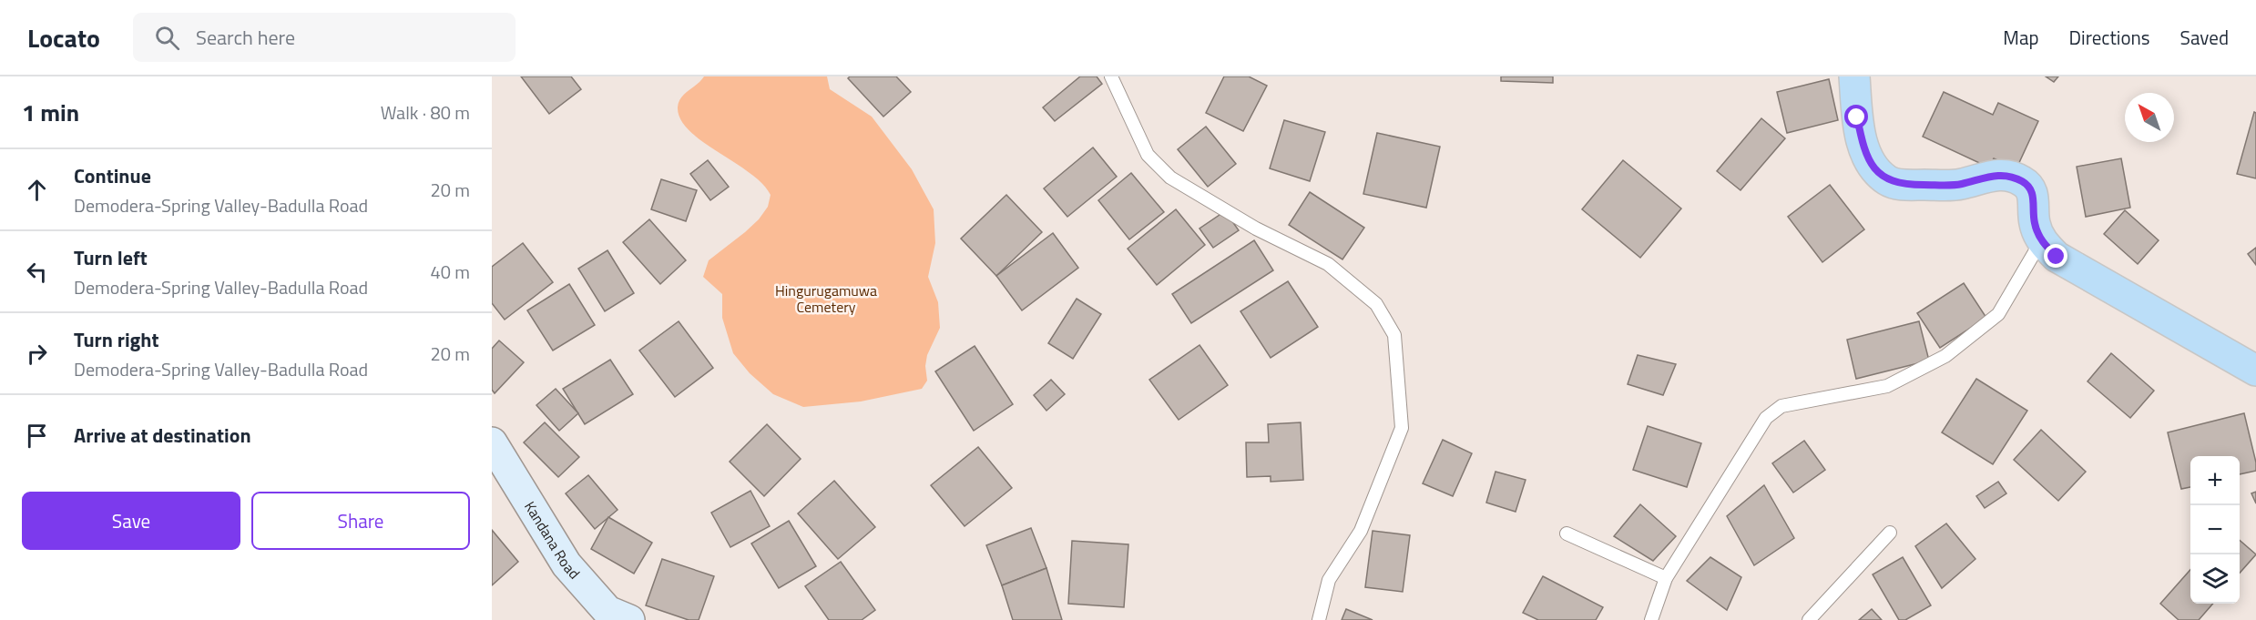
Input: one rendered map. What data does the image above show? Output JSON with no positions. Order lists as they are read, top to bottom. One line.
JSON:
{"streets":{"street":["Kandana Road"]},"parks":["Hingurugamuwa Cemetery"],"north":"top left","page":{"header":"Locato","search":"Search here","nav":["Map","Directions","Saved"],"heading":["1 min","Walk · 80 m"],"list":[["Continue","Demodera-Spring Valley-Badulla Road","20 m"],["Turn left","Demodera-Spring Valley-Badulla Road","40 m"],["Turn right","Demodera-Spring Valley-Badulla Road","20 m"],"Arrive at destination"],"map_buttons":["+","−"],"buttons":["Save","Share"]}}
